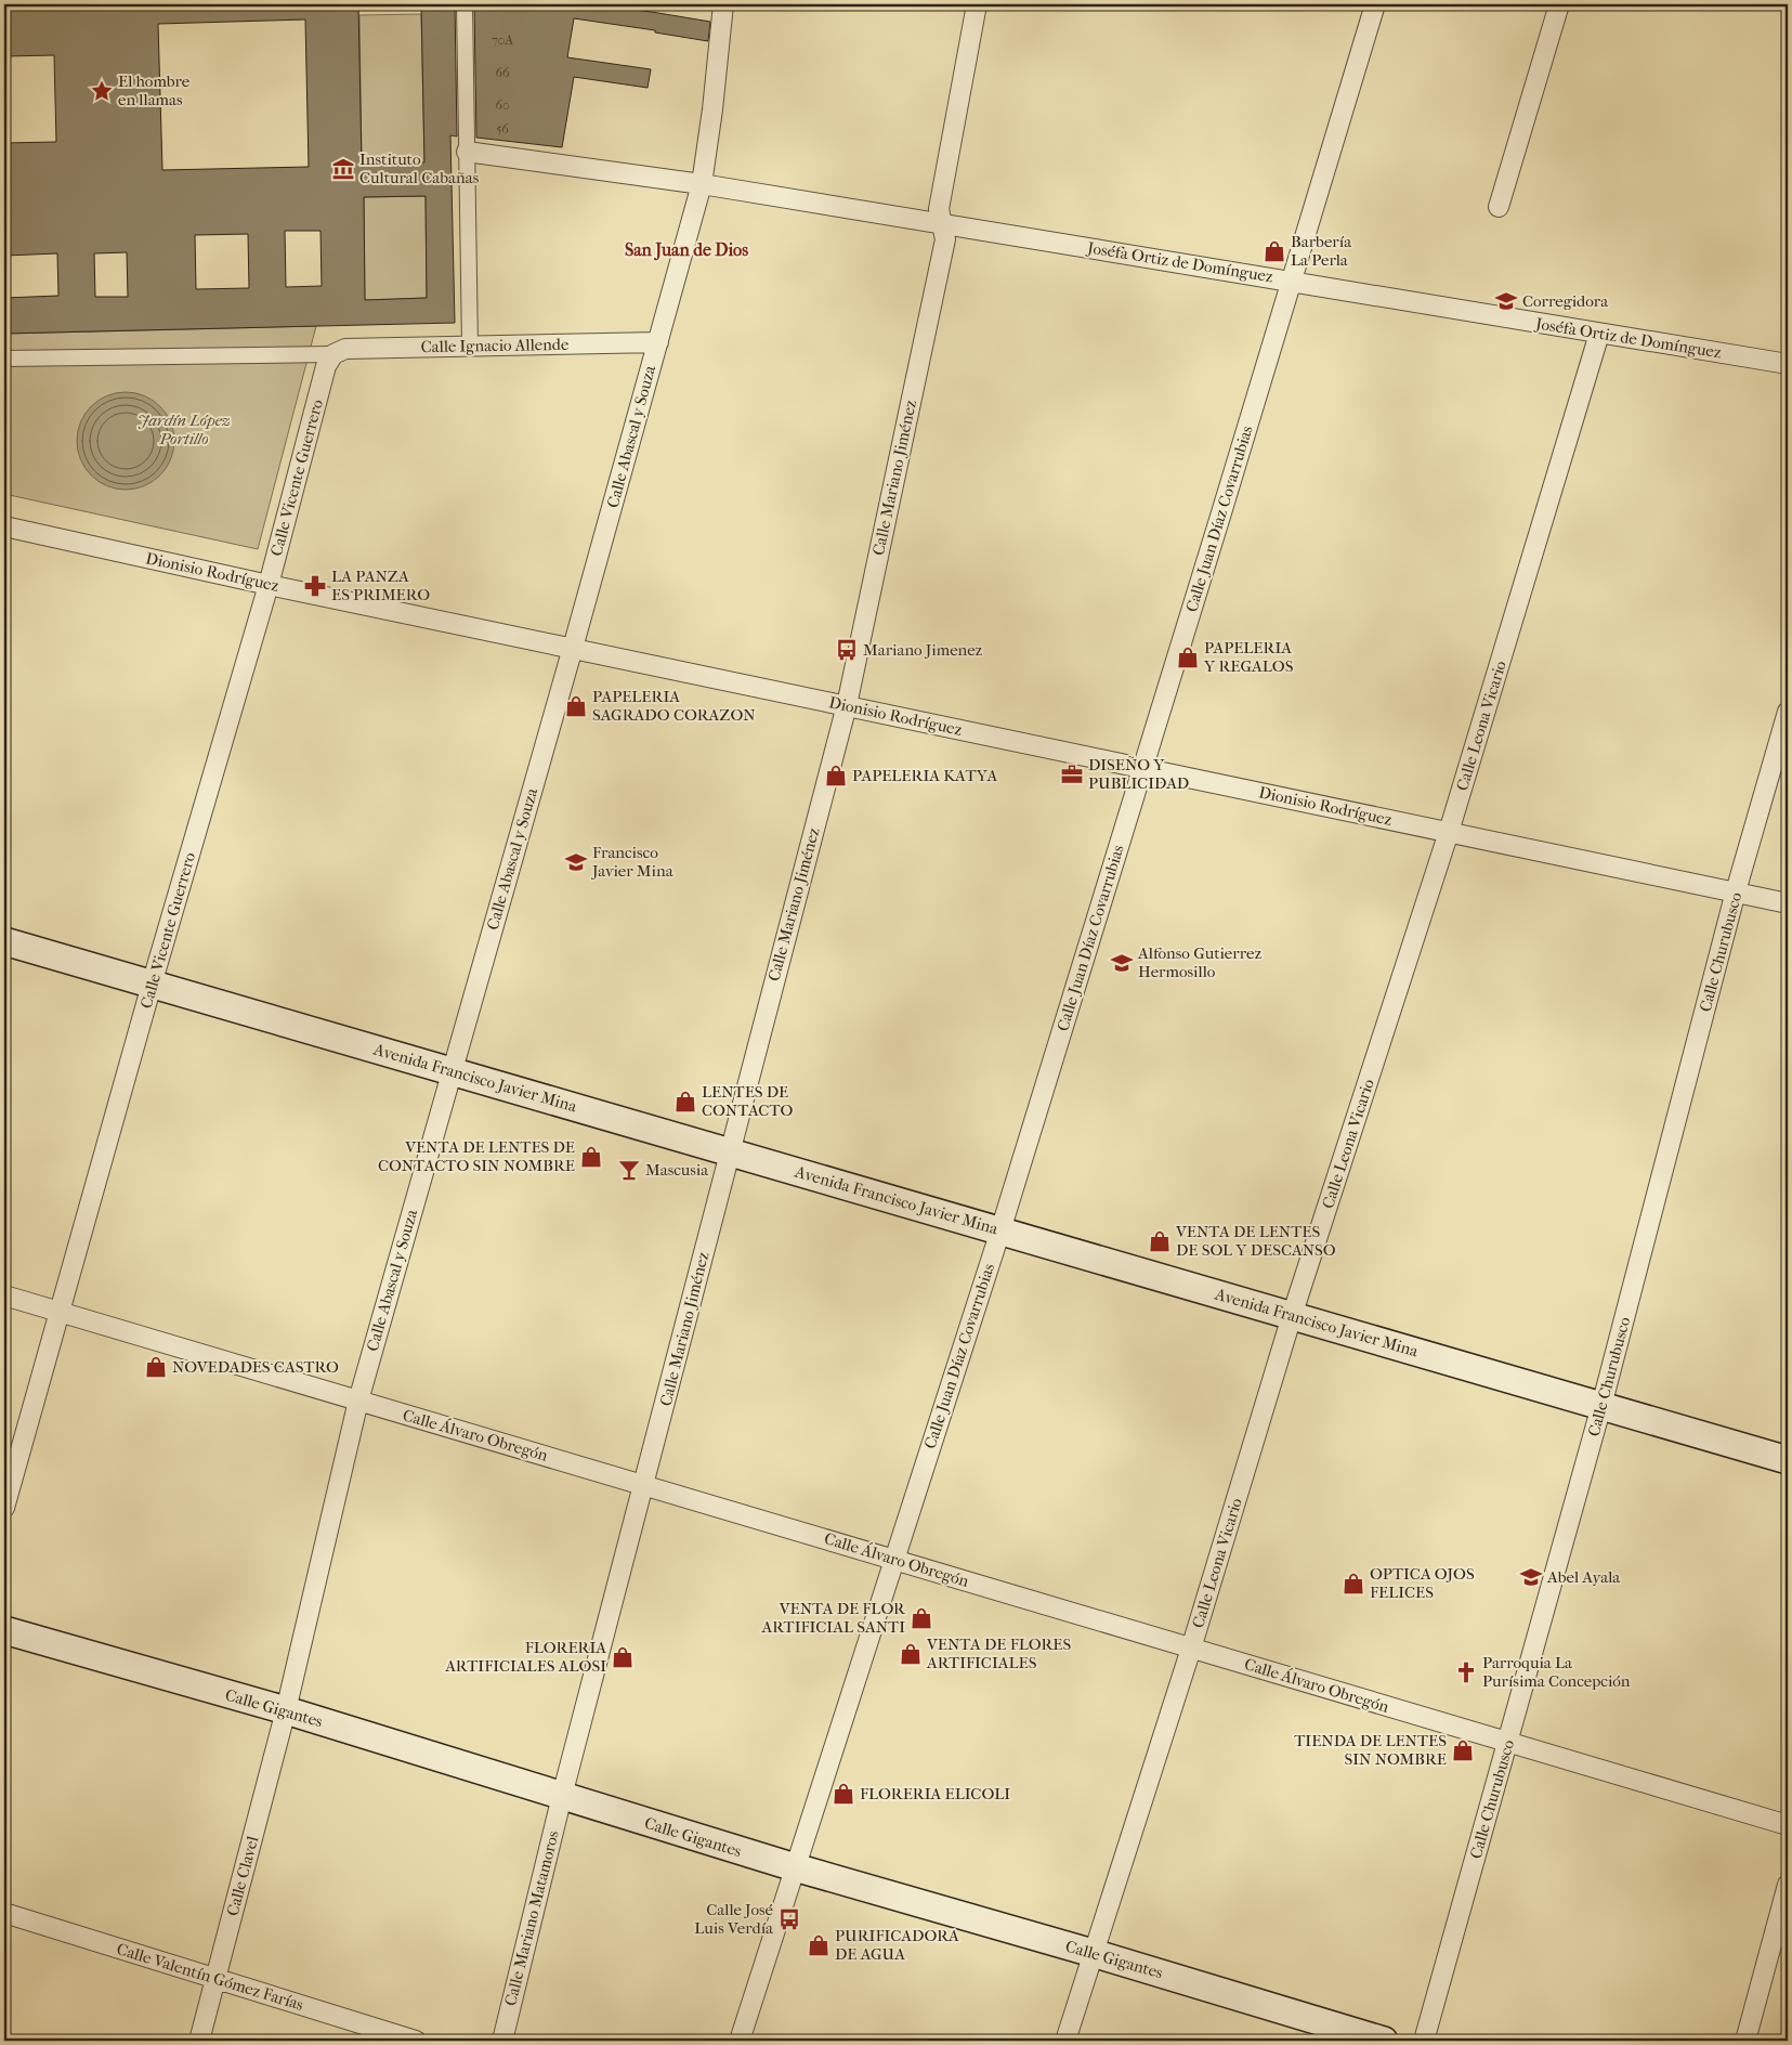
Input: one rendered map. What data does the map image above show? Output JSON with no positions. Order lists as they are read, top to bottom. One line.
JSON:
{"streets":{"main road":["Avenida Francisco Javier Mina","Calle Gigantes"],"street":["Joséfa Ortiz de Domínguez","Calle Ignacio Allende","Calle Abascal y Souza","Calle Vicente Guerrero","Calle Mariano Jiménez","Calle Juan Díaz Covarrubias","Dionisio Rodríguez","Calle Leona Vicario","Calle Churubusco","Calle Álvaro Obregón","Calle Clavel","Calle Mariano Matamoros","Calle Valentín Gómez Farías"]},"crossings":[["Joséfa Ortiz de Domínguez","Calle Abascal y Souza"],["Joséfa Ortiz de Domínguez","Calle Mariano Jiménez"],["Joséfa Ortiz de Domínguez","Calle Juan Díaz Covarrubias"],["Joséfa Ortiz de Domínguez","Calle Leona Vicario"],["Calle Ignacio Allende","Calle Abascal y Souza"],["Calle Ignacio Allende","Calle Vicente Guerrero"],["Calle Abascal y Souza","Dionisio Rodríguez"],["Calle Abascal y Souza","Avenida Francisco Javier Mina"],["Calle Abascal y Souza","Calle Álvaro Obregón"],["Calle Abascal y Souza","Calle Gigantes"],["Calle Abascal y Souza","Calle Clavel"],["Calle Vicente Guerrero","Dionisio Rodríguez"],["Calle Vicente Guerrero","Avenida Francisco Javier Mina"],["Calle Vicente Guerrero","Calle Álvaro Obregón"],["Calle Mariano Jiménez","Dionisio Rodríguez"],["Calle Mariano Jiménez","Avenida Francisco Javier Mina"],["Calle Mariano Jiménez","Calle Álvaro Obregón"],["Calle Mariano Jiménez","Calle Gigantes"],["Calle Mariano Jiménez","Calle Mariano Matamoros"],["Calle Juan Díaz Covarrubias","Dionisio Rodríguez"],["Calle Juan Díaz Covarrubias","Avenida Francisco Javier Mina"],["Calle Juan Díaz Covarrubias","Calle Álvaro Obregón"],["Calle Juan Díaz Covarrubias","Calle Gigantes"],["Dionisio Rodríguez","Calle Leona Vicario"],["Dionisio Rodríguez","Calle Churubusco"],["Calle Leona Vicario","Avenida Francisco Javier Mina"],["Calle Leona Vicario","Calle Álvaro Obregón"],["Calle Leona Vicario","Calle Gigantes"],["Calle Churubusco","Avenida Francisco Javier Mina"],["Calle Churubusco","Calle Álvaro Obregón"],["Calle Gigantes","Calle Clavel"],["Calle Gigantes","Calle Mariano Matamoros"],["Calle Clavel","Calle Valentín Gómez Farías"]],"districts":["San Juan de Dios"],"parks":["Jardín López Portillo"],"places":{"place":["El hombre en llamas"],"museum":["Instituto Cultural Cabañas"],"shop":["Barbería La Perla","PAPELERIA Y REGALOS","PAPELERIA SAGRADO CORAZON","PAPELERIA KATYA","LENTES DE CONTACTO","VENTA DE LENTES DE CONTACTO SIN NOMBRE","VENTA DE LENTES DE SOL Y DESCANSO","NOVEDADES CASTRO","OPTICA OJOS FELICES","VENTA DE FLOR ARTIFICIAL SANTI","VENTA DE FLORES ARTIFICIALES","FLORERIA ARTIFICIALES ALOSI","TIENDA DE LENTES SIN NOMBRE","FLORERIA ELICOLI","PURIFICADORA DE AGUA"],"school or university":["Corregidora","Francisco Javier Mina","Alfonso Gutierrez Hermosillo","Abel Ayala"],"pharmacy":["LA PANZA ES PRIMERO"],"bus stop":["Mariano Jimenez","Calle José Luis Verdía"],"office":["DISEÑO Y PUBLICIDAD"],"bar":["Mascusia"],"church":["Parroquia La Purísima Concepción"]},"house_numbers":["70A","66","60","56"]}
